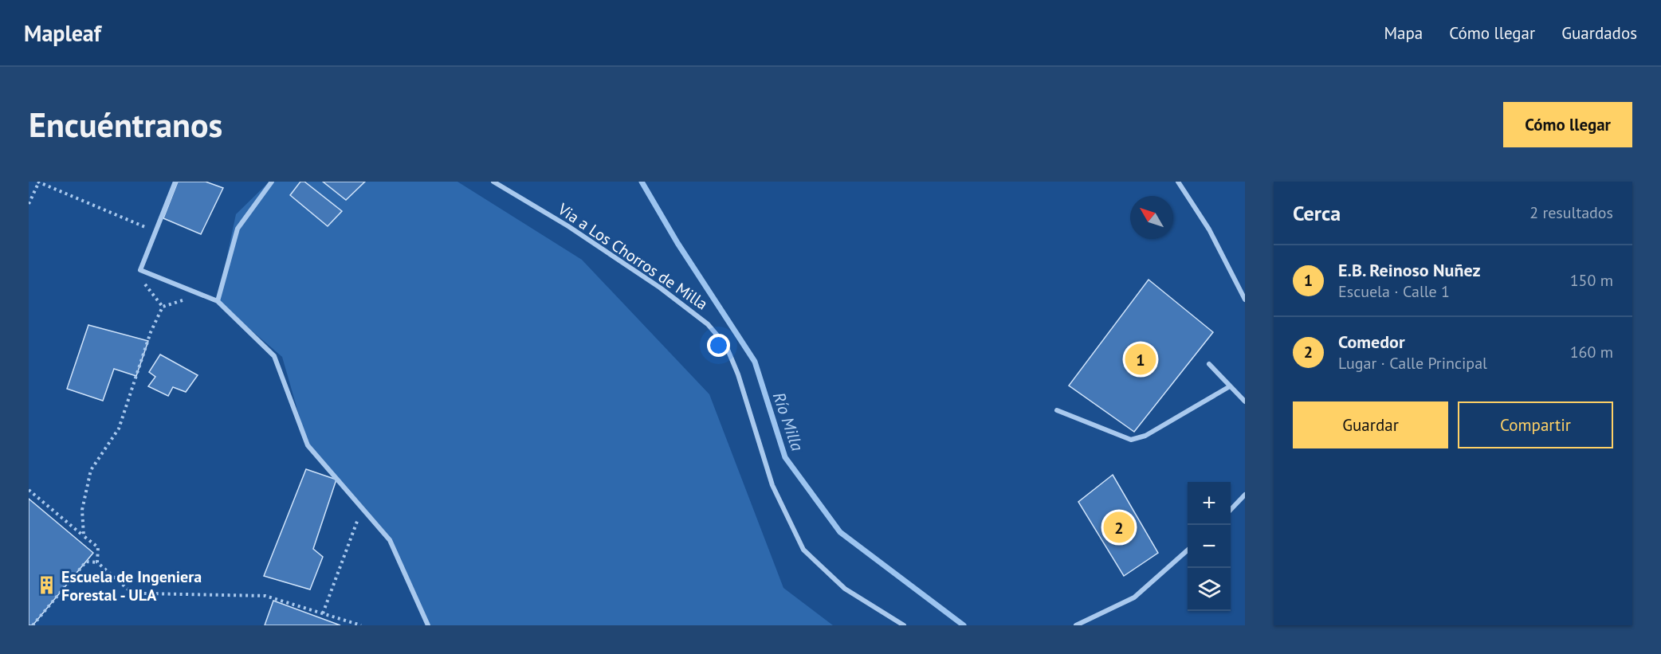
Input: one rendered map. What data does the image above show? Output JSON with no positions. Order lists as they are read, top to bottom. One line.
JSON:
{"streets":{"street":["Via a Los Chorros de Milla"]},"water":["Río Milla"],"places":{"building":["Escuela de Ingeniera Forestal - ULA"]},"north":"top left","page":{"header":"Mapleaf","nav":["Mapa","Cómo llegar","Guardados"],"buttons":["Cómo llegar",["Guardar","Compartir"]],"title":"Encuéntranos","heading":["Cerca","2 resultados"],"list":[{"mark":"1","name":"E.B. Reinoso Nuñez","note":"Escuela · Calle 1","value":"150 m"},{"mark":"2","name":"Comedor","note":"Lugar · Calle Principal","value":"160 m"}],"pins":["1","2"],"map_buttons":["+","−"]}}
